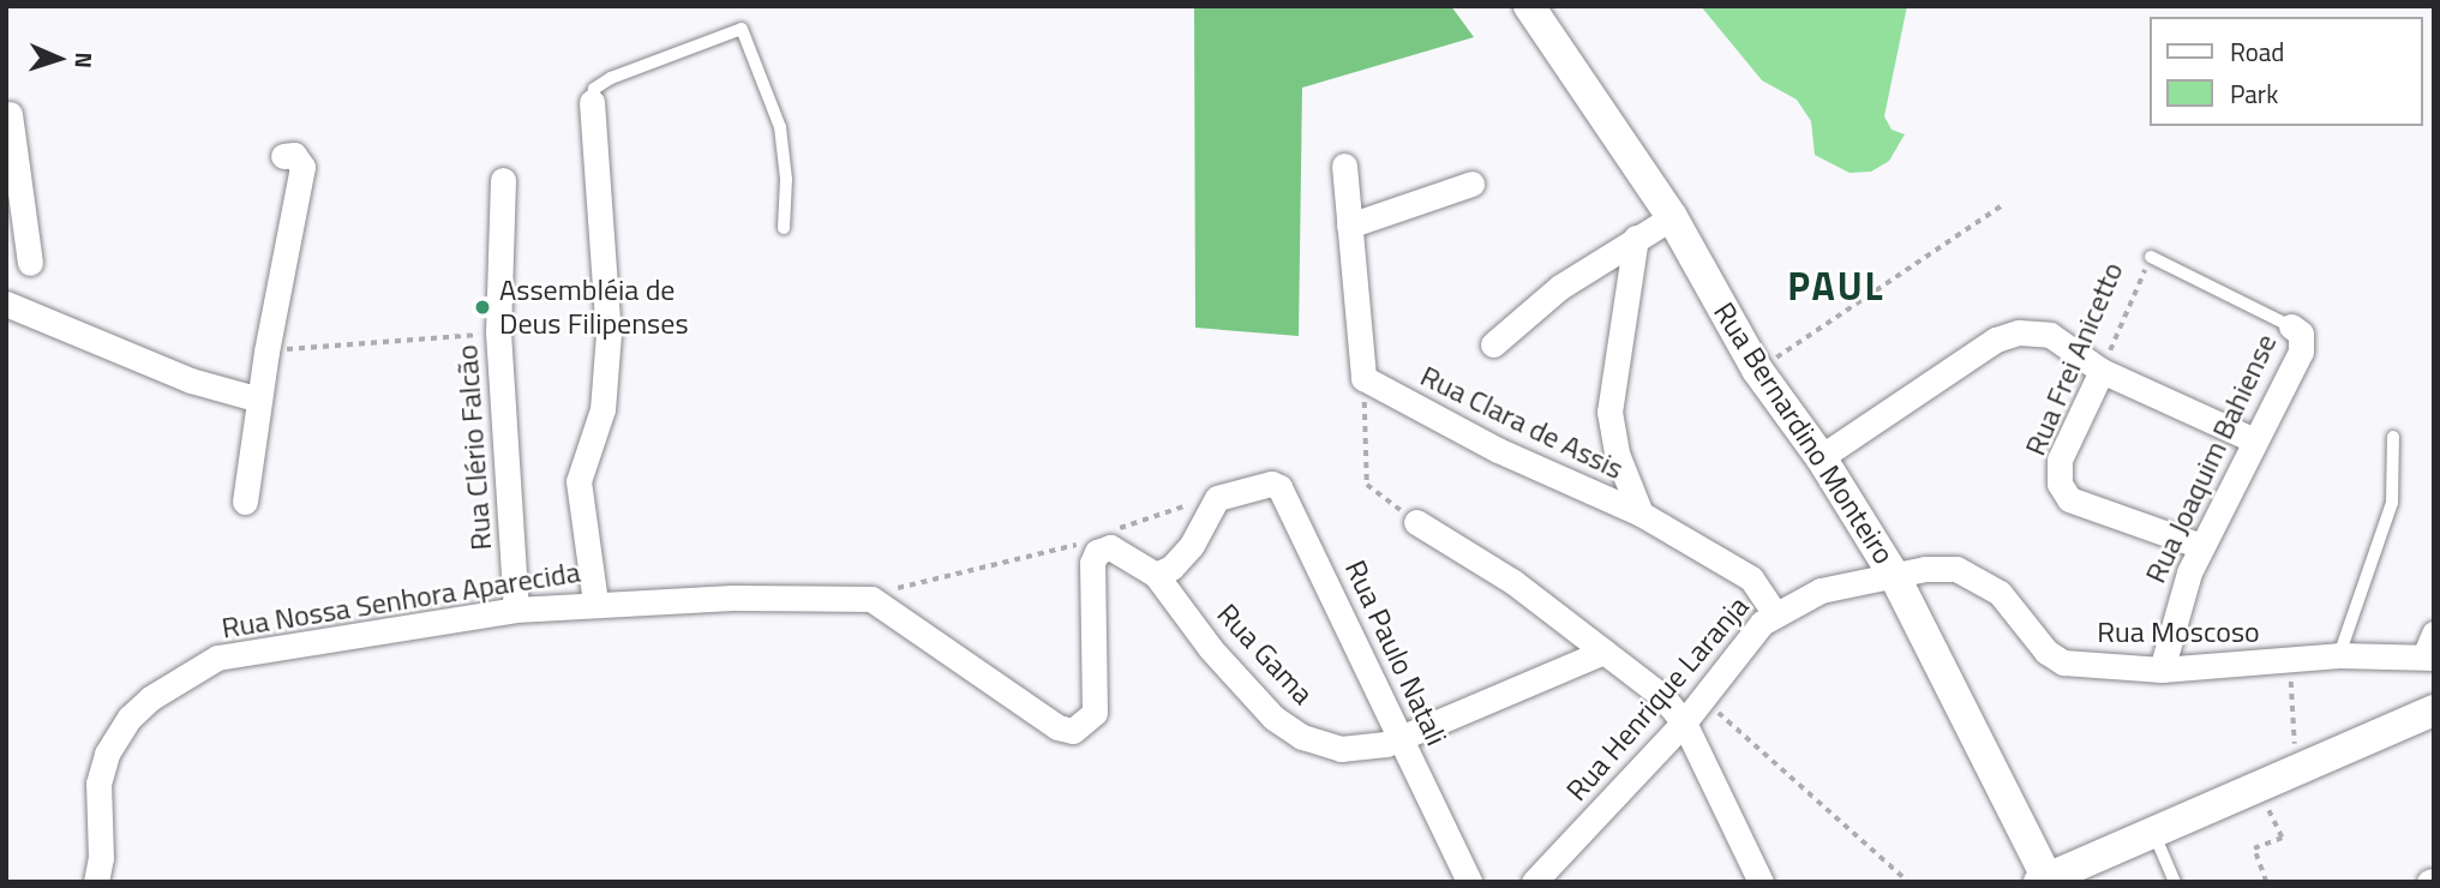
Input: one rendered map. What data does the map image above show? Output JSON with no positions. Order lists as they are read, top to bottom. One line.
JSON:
{"streets":{"street":["Rua Frei Anicetto","Rua Clara de Assis","Rua Bernardino Monteiro","Rua Clério Falcão","Rua Joaquim Bahiense","Rua Nossa Senhora Aparecida","Rua Moscoso","Rua Paulo Natali","Rua Gama","Rua Henrique Laranja"]},"crossings":[["Rua Frei Anicetto","Rua Joaquim Bahiense"],["Rua Clara de Assis","Rua Henrique Laranja"],["Rua Bernardino Monteiro","Rua Moscoso"],["Rua Bernardino Monteiro","Rua Henrique Laranja"],["Rua Clério Falcão","Rua Nossa Senhora Aparecida"],["Rua Joaquim Bahiense","Rua Moscoso"],["Rua Moscoso","Rua Henrique Laranja"],["Rua Paulo Natali","Rua Gama"]],"districts":["PAUL"],"places":["Assembléia de Deus Filipenses"],"legend":["Road","Park"],"north":"right"}
